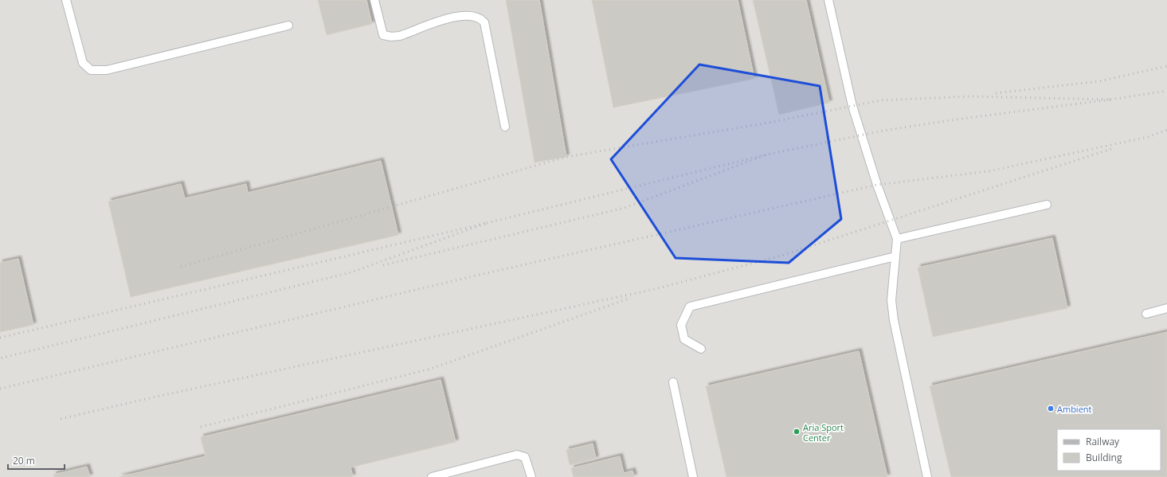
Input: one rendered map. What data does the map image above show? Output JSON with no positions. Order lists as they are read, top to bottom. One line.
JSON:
{"places":["Ambient","Aria Sport Center"],"legend":["Railway","Building"],"scale_bar":"20 m"}
